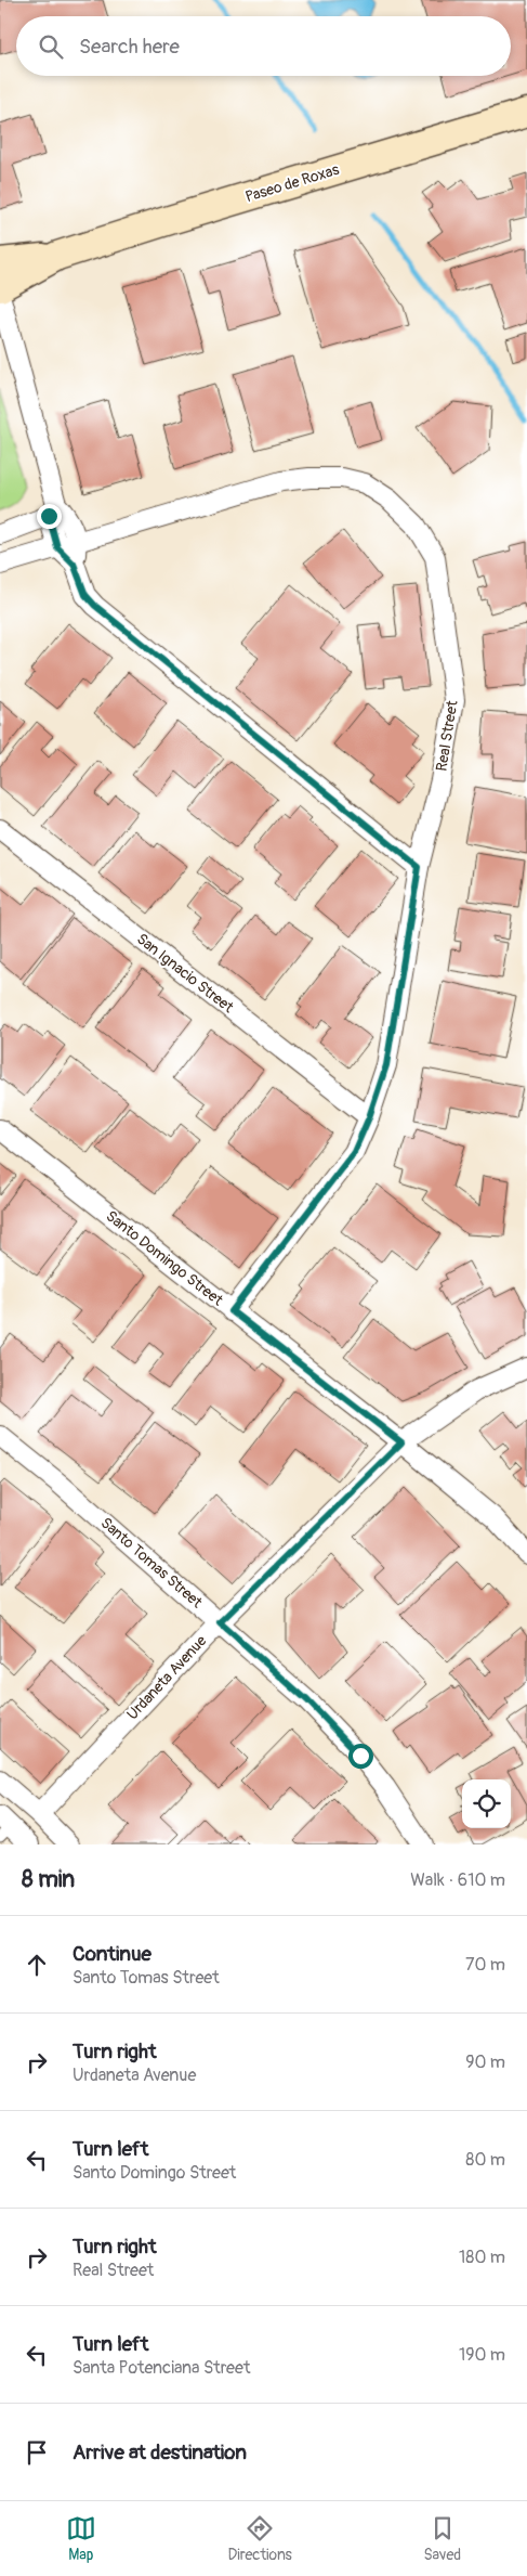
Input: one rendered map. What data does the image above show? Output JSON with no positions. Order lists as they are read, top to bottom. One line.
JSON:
{"streets":{"main road":["Paseo de Roxas"],"street":["Real Street","San Ignacio Street","Santo Domingo Street","Santo Tomas Street","Urdaneta Avenue"]},"crossings":[["Real Street","San Ignacio Street"],["Real Street","Santo Domingo Street"],["Santo Domingo Street","Urdaneta Avenue"],["Santo Tomas Street","Urdaneta Avenue"]],"page":{"search":"Search here","heading":["8 min","Walk · 610 m"],"list":[["Continue","Santo Tomas Street","70 m"],["Turn right","Urdaneta Avenue","90 m"],["Turn left","Santo Domingo Street","80 m"],["Turn right","Real Street","180 m"],["Turn left","Santa Potenciana Street","190 m"],"Arrive at destination"],"nav":["Map","Directions","Saved"]}}
